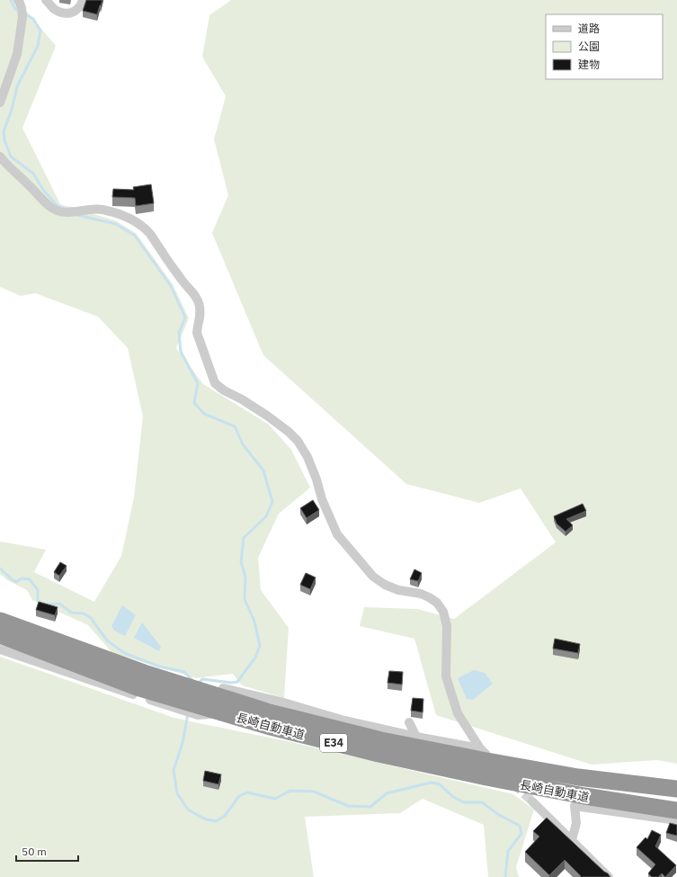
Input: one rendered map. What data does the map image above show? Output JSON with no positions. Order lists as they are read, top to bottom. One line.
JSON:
{"streets":{"highway":["長崎自動車道","E34"]},"legend":["道路","公園","建物"],"scale_bar":"50 m"}
